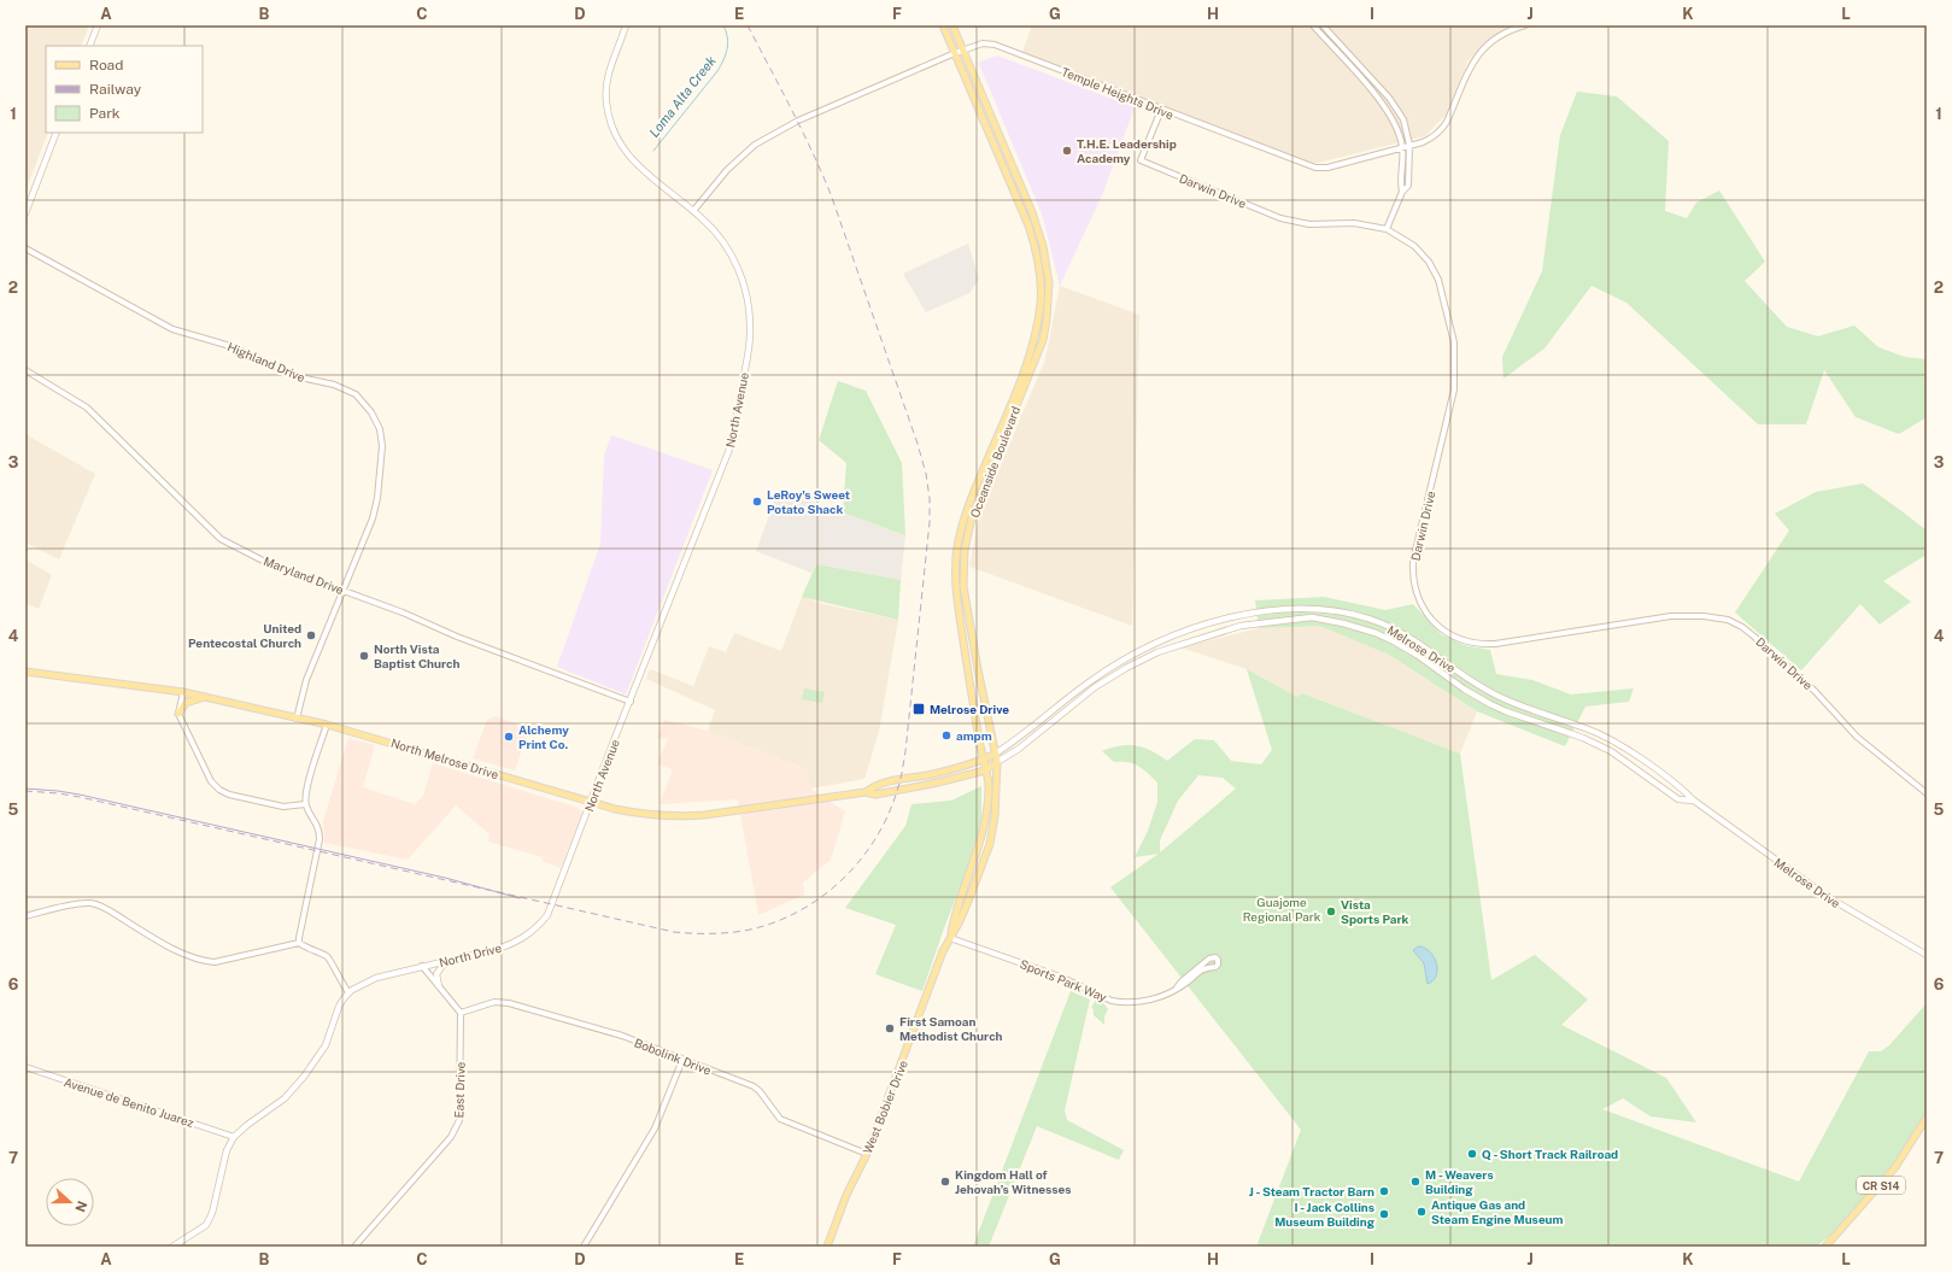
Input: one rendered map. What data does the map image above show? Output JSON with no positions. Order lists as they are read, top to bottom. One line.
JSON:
{"streets":{"main road":["North Avenue","Oceanside Boulevard","Melrose Drive","North Melrose Drive","North Drive","West Bobier Drive","CR S14"],"street":["Temple Heights Drive","Darwin Drive","Highland Drive","Maryland Drive","Sports Park Way","Bobolink Drive","East Drive","Avenue de Benito Juarez"]},"crossings":[["Temple Heights Drive","Darwin Drive"],["Temple Heights Drive","North Avenue"],["Temple Heights Drive","Oceanside Boulevard"],["Highland Drive","Maryland Drive"],["Highland Drive","North Melrose Drive"],["North Avenue","Maryland Drive"],["North Avenue","North Melrose Drive"],["North Avenue","North Drive"],["Oceanside Boulevard","Melrose Drive"],["Oceanside Boulevard","North Melrose Drive"],["Oceanside Boulevard","Sports Park Way"],["Oceanside Boulevard","West Bobier Drive"],["Melrose Drive","North Melrose Drive"],["Sports Park Way","West Bobier Drive"],["Bobolink Drive","East Drive"],["Bobolink Drive","West Bobier Drive"]],"water":["Loma Alta Creek"],"parks":["Guajome Regional Park"],"places":{"other":["T.H.E. Leadership Academy","LeRoy's Sweet Potato Shack","United Pentecostal Church","North Vista Baptist Church","ampm","Alchemy Print Co.","Vista Sports Park","First Samoan Methodist Church","Q - Short Track Railroad","Kingdom Hall of Jehovah’s Witnesses","M - Weavers Building","J - Steam Tractor Barn","Antique Gas and Steam Engine Museum","I - Jack Collins Museum Building"],"transit":["Melrose Drive"]},"legend":["Road","Railway","Park"],"north":"right","grid":{"columns":["A","B","C","D","E","F","G","H","I","J","K","L"],"rows":["1","2","3","4","5","6","7"]}}
